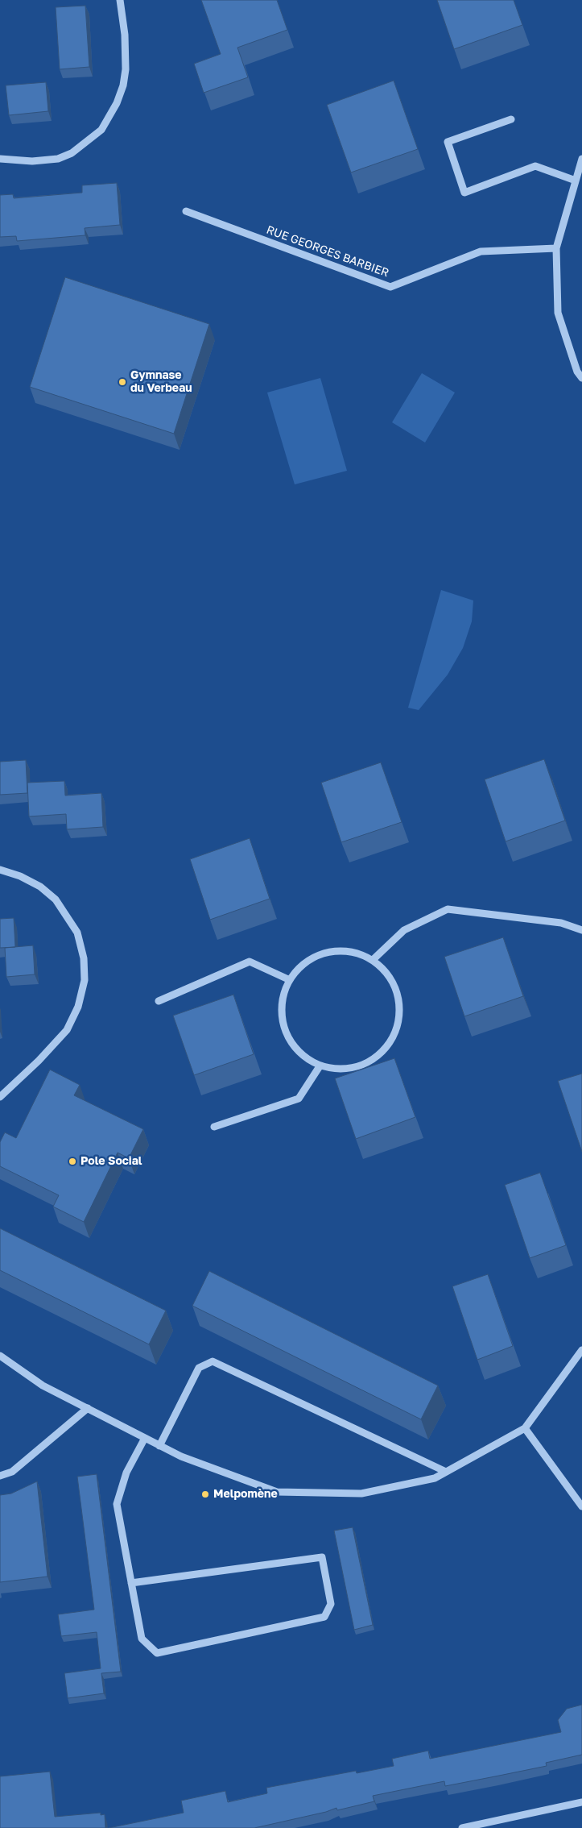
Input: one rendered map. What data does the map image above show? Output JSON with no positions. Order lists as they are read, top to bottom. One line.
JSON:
{"streets":{"street":["RUE GEORGES BARBIER"]},"places":["Gymnase du Verbeau","Pole Social","Melpomène"]}
